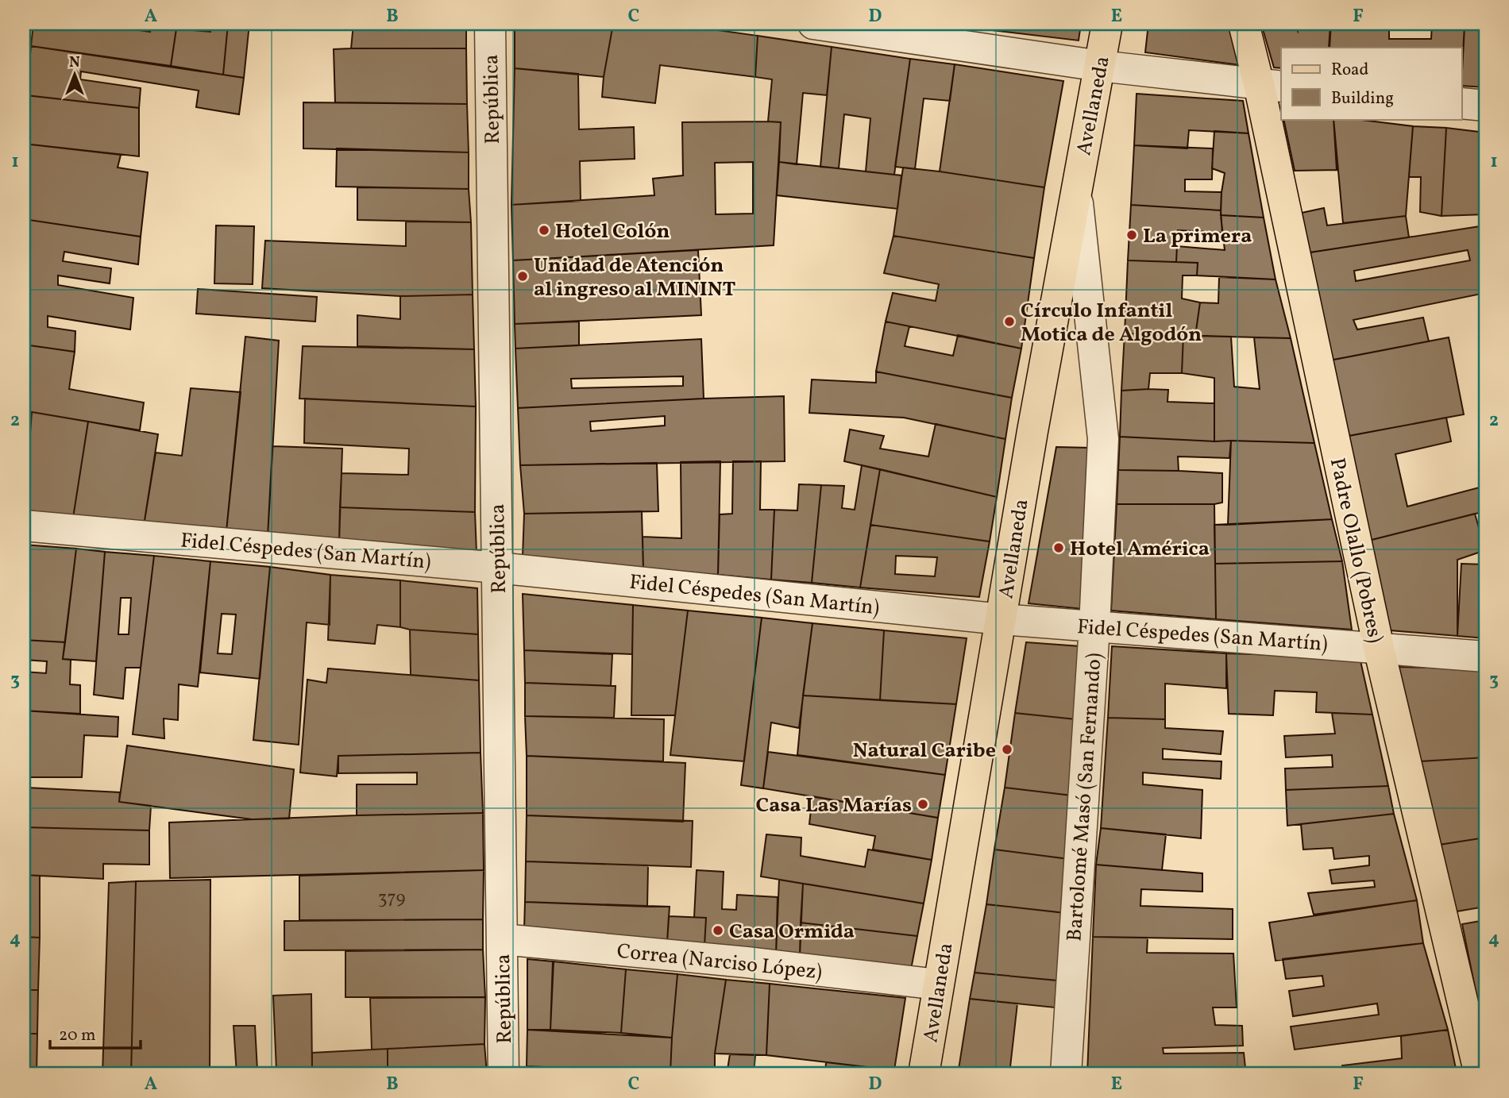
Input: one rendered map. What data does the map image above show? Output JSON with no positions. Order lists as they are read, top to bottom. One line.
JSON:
{"streets":{"main road":["Avellaneda","Padre Olallo (Pobres)"],"street":["República","Fidel Céspedes (San Martín)","Bartolomé Masó (San Fernando)","Correa (Narciso López)"]},"crossings":[["República","Fidel Céspedes (San Martín)"],["República","Correa (Narciso López)"],["Avellaneda","Fidel Céspedes (San Martín)"],["Avellaneda","Bartolomé Masó (San Fernando)"],["Avellaneda","Correa (Narciso López)"],["Fidel Céspedes (San Martín)","Padre Olallo (Pobres)"],["Fidel Céspedes (San Martín)","Bartolomé Masó (San Fernando)"]],"places":["Hotel Colón","La primera","Unidad de Atención al ingreso al MININT","Círculo Infantil Motica de Algodón","Hotel América","Natural Caribe","Casa Las Marías","Casa Ormida"],"house_numbers":["379"],"legend":["Road","Building"],"scale_bar":"20 m","north":"top","grid":{"columns":["A","B","C","D","E","F"],"rows":["1","2","3","4"]}}
